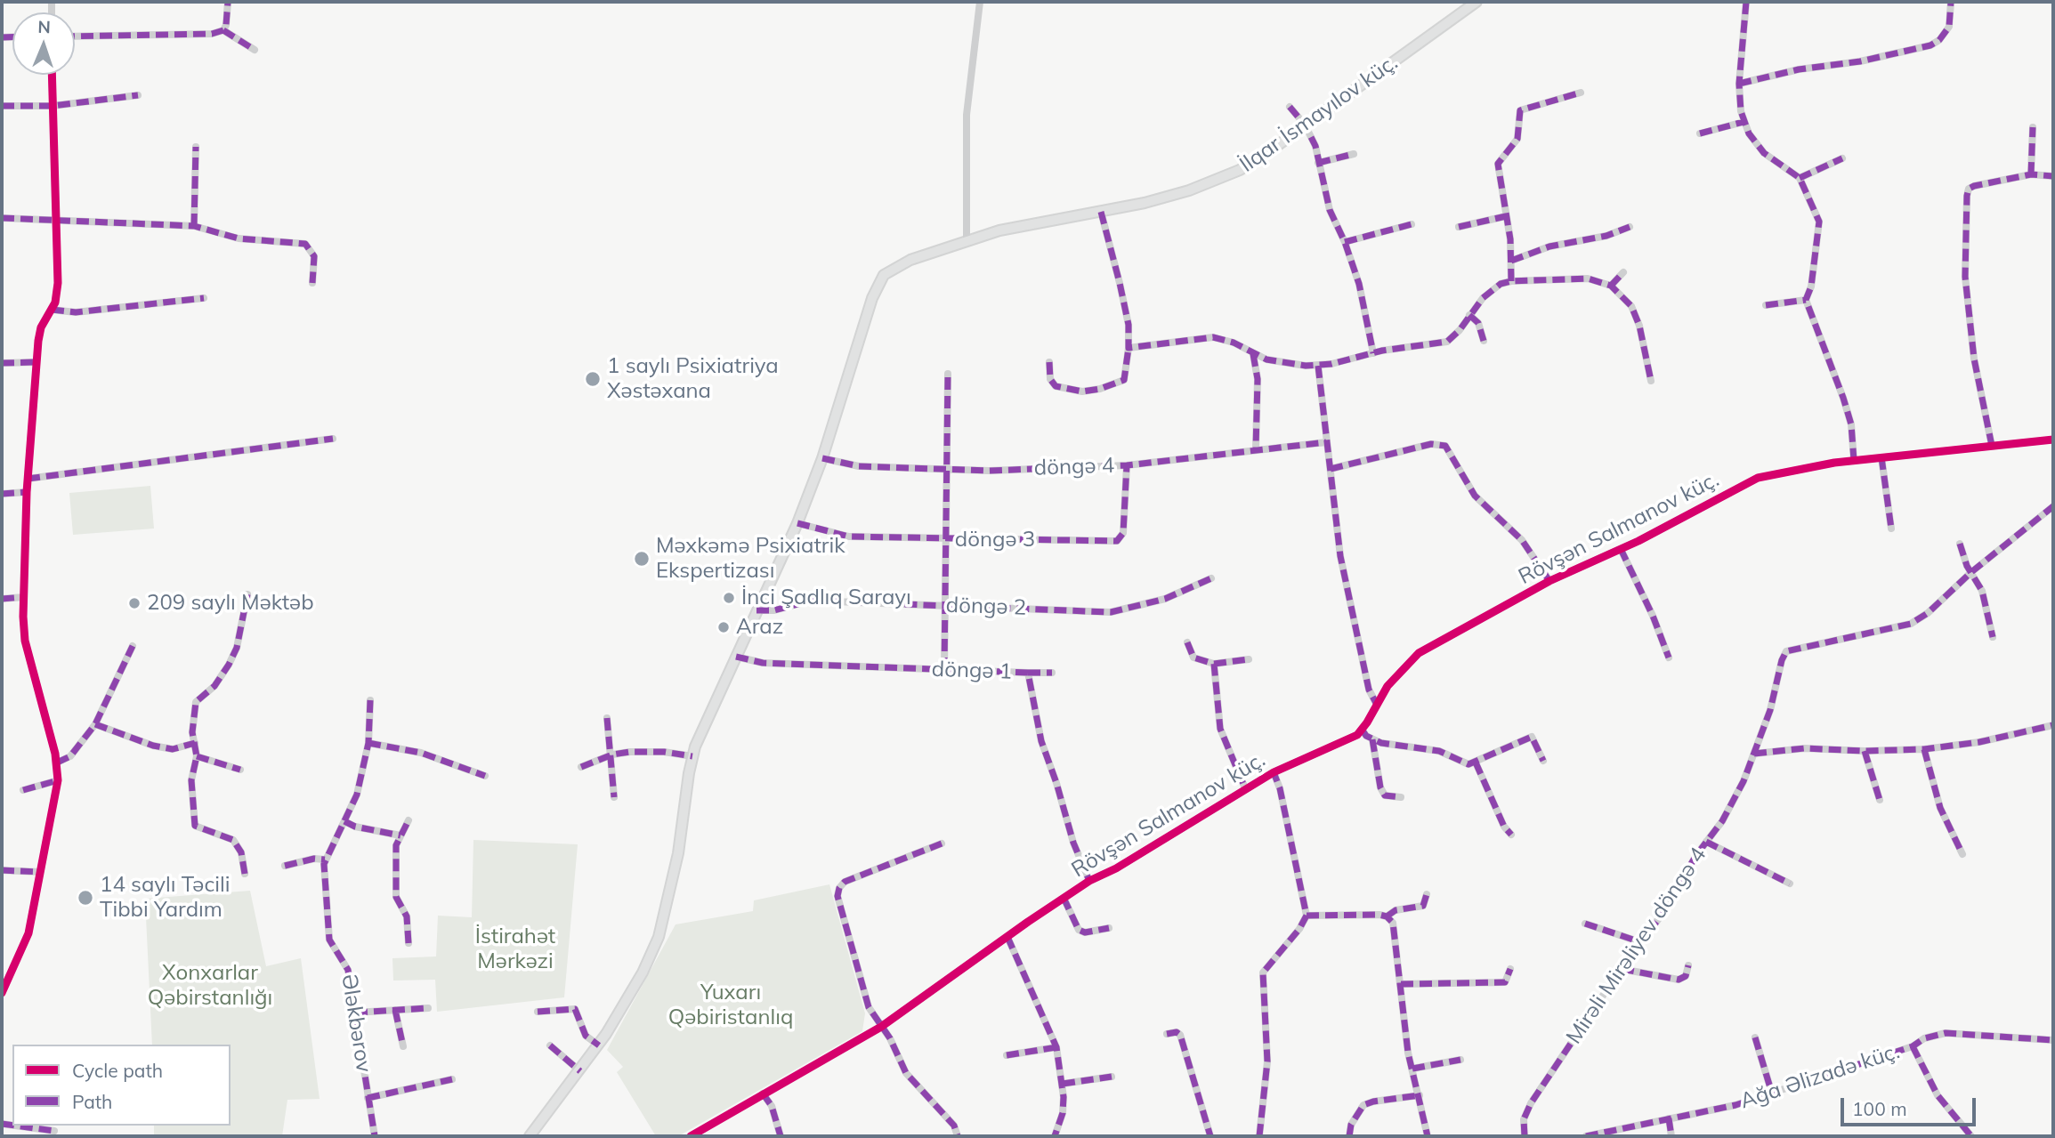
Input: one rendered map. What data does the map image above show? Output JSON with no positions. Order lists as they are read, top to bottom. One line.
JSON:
{"streets":{"main road":["İlqar İsmayılov küç."],"street":["döngə 4","Rövşən Salmanov küç.","döngə 3","döngə 2","döngə 1","Mirəli Mirəliyev döngə 4","Ələkbərov","Ağa Əlizadə küç."]},"crossings":[["İlqar İsmayılov küç.","döngə 4"],["İlqar İsmayılov küç.","döngə 3"],["İlqar İsmayılov küç.","döngə 2"],["İlqar İsmayılov küç.","döngə 1"],["döngə 4","döngə 3"],["Rövşən Salmanov küç.","döngə 1"]],"parks":["İstirahət Mərkəzi","Xonxarlar Qəbirstanlığı","Yuxarı Qəbiristanlıq"],"places":["1 saylı Psixiatriya Xəstəxana","Məxkəmə Psixiatrik Ekspertizası","İnci Şadlıq Sarayı","209 saylı Məktəb","Araz","14 saylı Təcili Tibbi Yardım"],"legend":["Cycle path","Path"],"scale_bar":"100 m","north":"top"}
